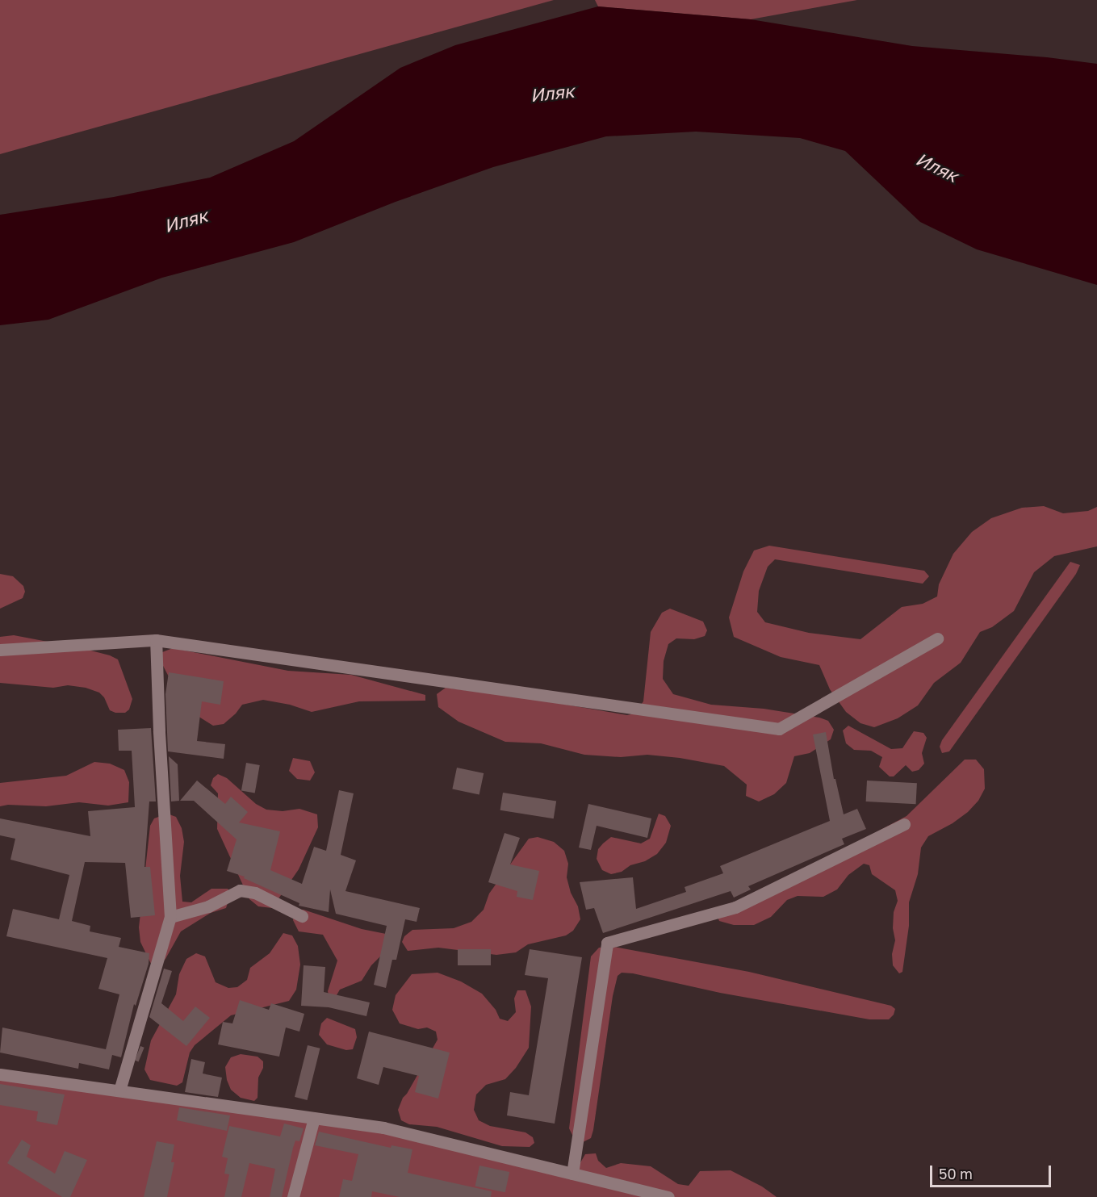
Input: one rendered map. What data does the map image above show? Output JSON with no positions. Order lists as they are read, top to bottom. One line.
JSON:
{"water":["Иляк"],"scale_bar":"50 m"}
